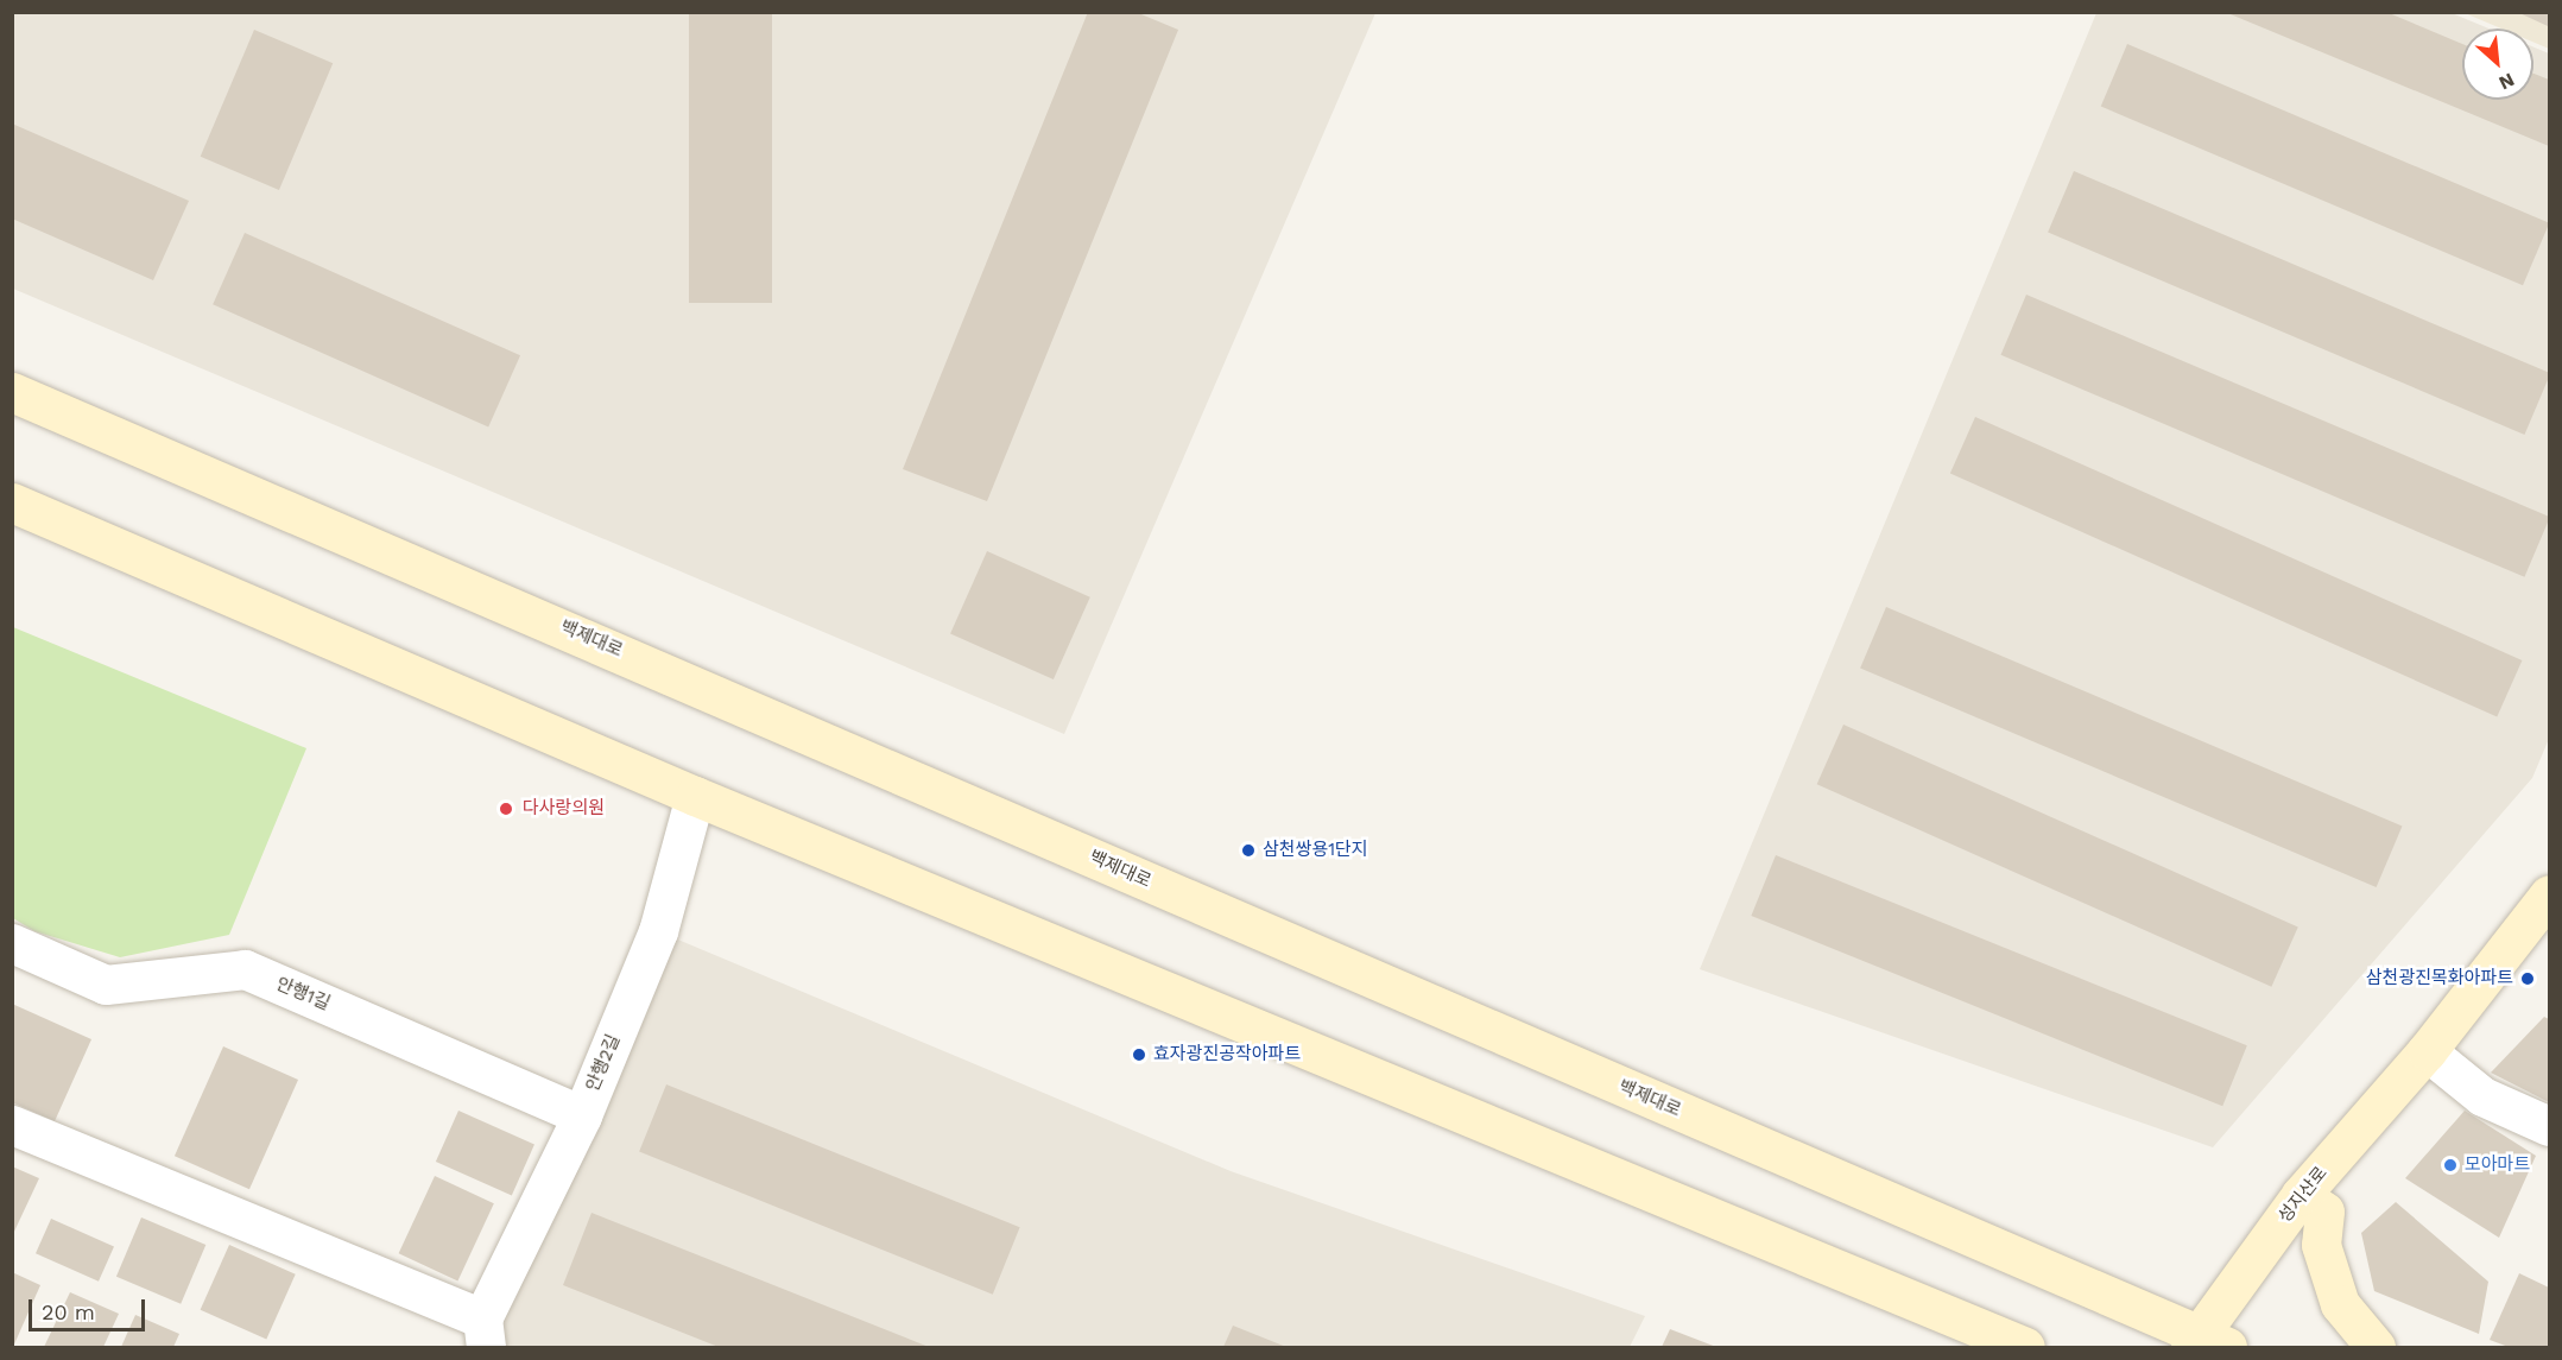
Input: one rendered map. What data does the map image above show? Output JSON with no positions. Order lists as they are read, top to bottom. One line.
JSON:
{"streets":{"street":["백제대로","안행1길","안행2길","성지산로"]},"crossings":[["백제대로","성지산로"],["안행1길","안행2길"]],"places":["다사랑의원","삼천쌍용1단지","삼천광진목화아파트","효자광진공작아파트","모아마트"],"scale_bar":"20 m","north":"bottom right"}
